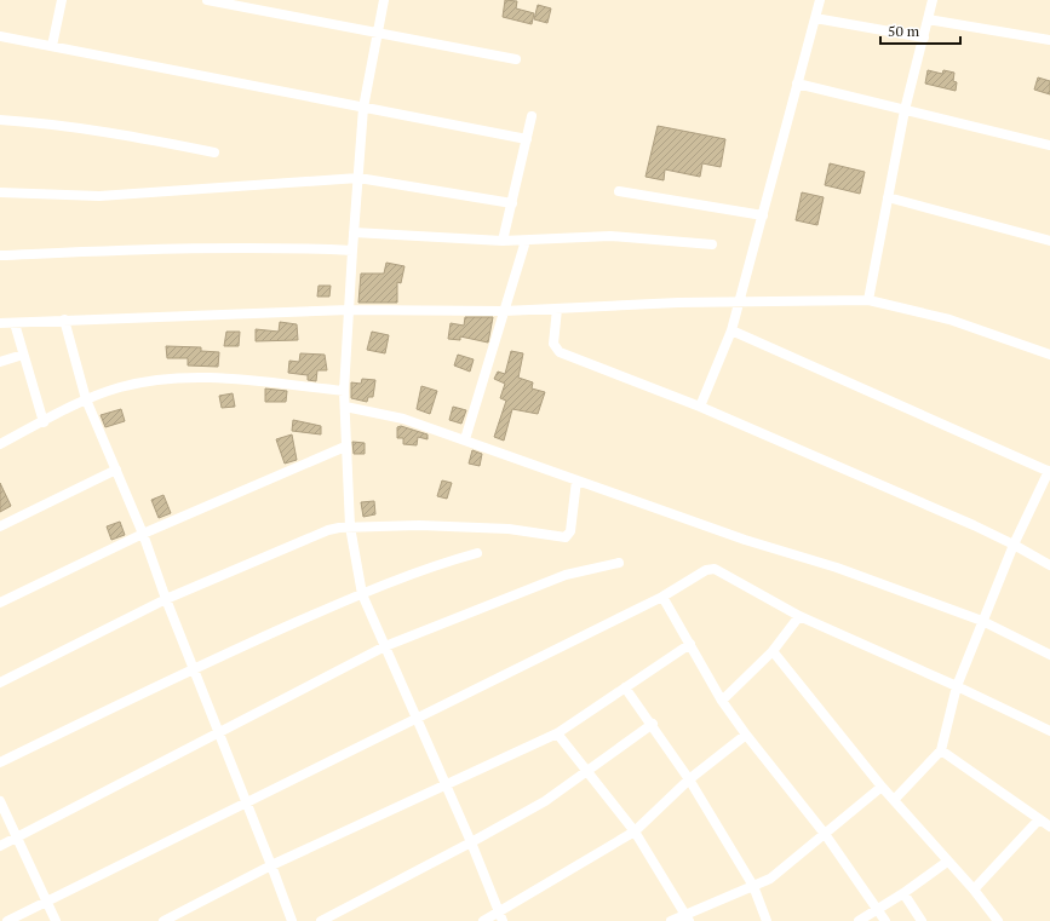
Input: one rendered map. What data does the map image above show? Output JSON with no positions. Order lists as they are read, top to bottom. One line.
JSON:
{"scale_bar":"50 m"}
